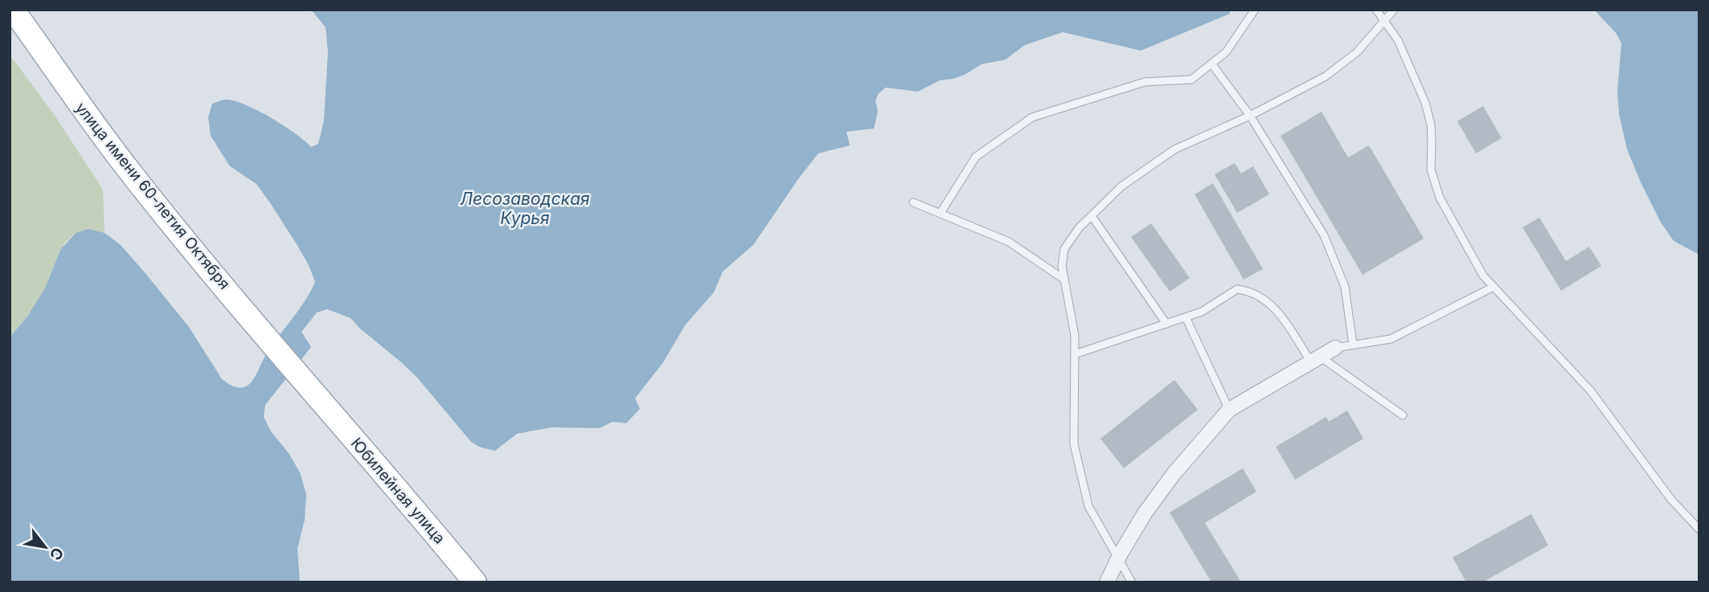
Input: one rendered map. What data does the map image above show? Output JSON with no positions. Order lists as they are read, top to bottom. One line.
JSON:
{"streets":{"main road":["улица имени 60-летия Октября","Юбилейная улица"]},"crossings":[["улица имени 60-летия Октября","Юбилейная улица"]],"water":["Лесозаводская Курья"],"north":"bottom right"}
